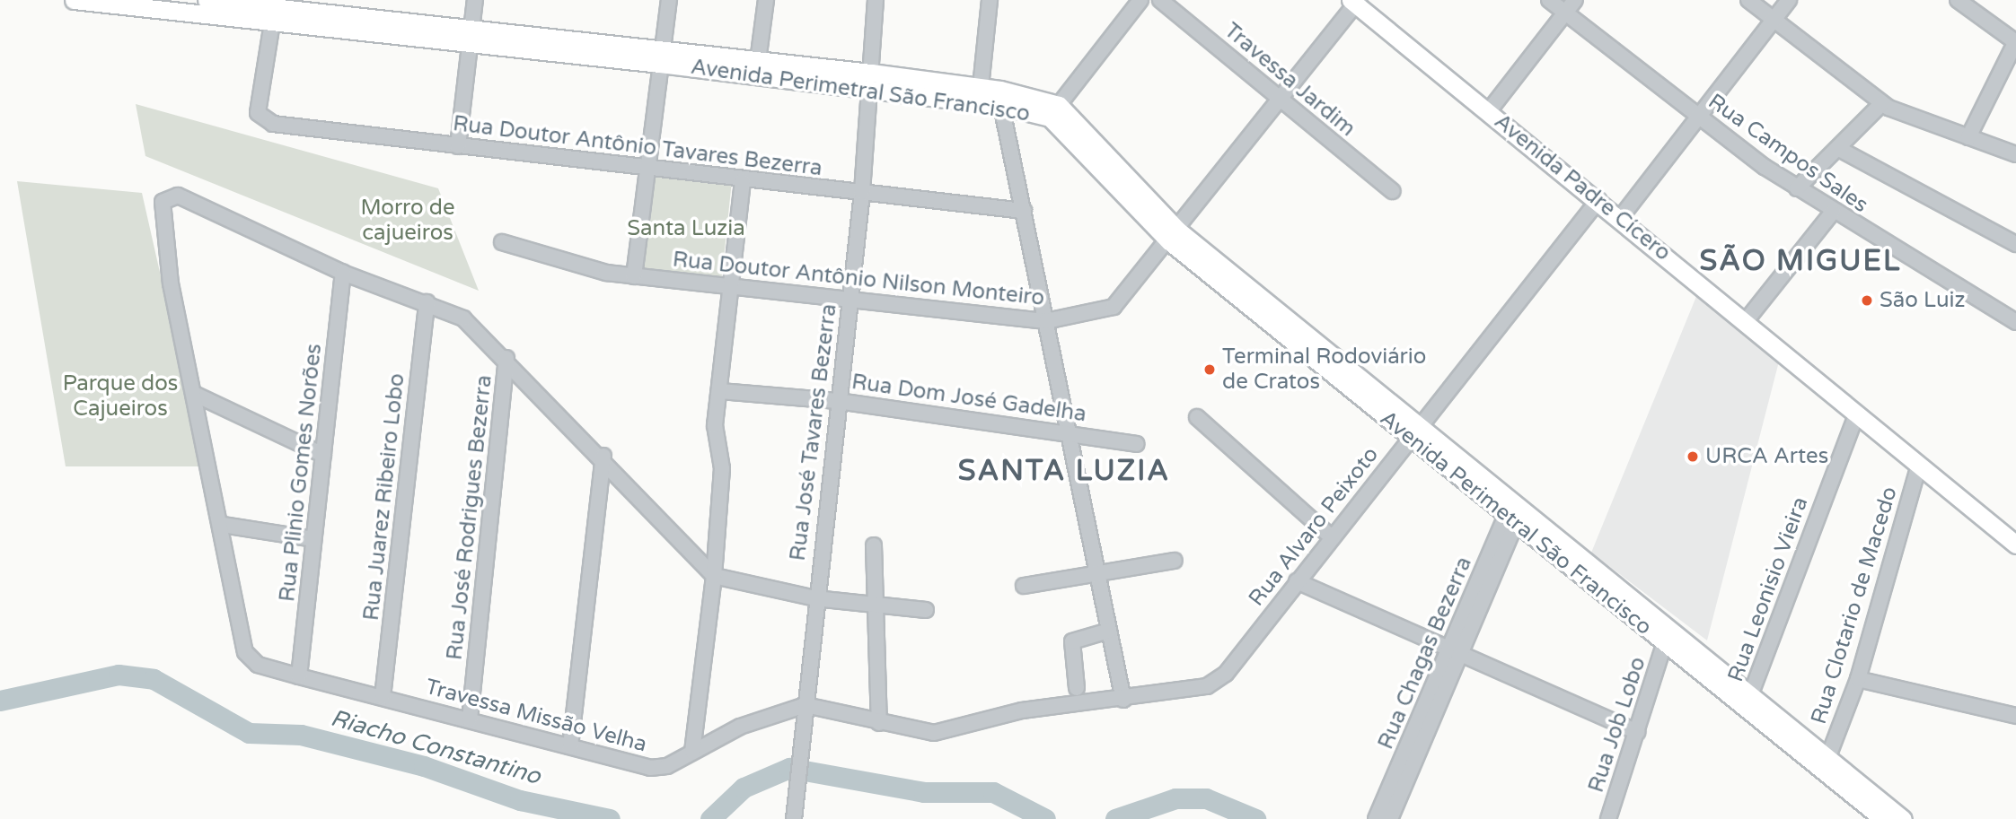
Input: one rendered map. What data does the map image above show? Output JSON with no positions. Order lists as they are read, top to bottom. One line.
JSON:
{"streets":{"main road":["Avenida Perimetral São Francisco","Avenida Padre Cícero"],"street":["Travessa Jardim","Rua Doutor Antônio Tavares Bezerra","Rua Campos Sales","Rua Doutor Antônio Nilson Monteiro","Rua Dom José Gadelha","Rua José Tavares Bezerra","Rua Plinio Gomes Norões","Rua Juarez Ribeiro Lobo","Rua José Rodrigues Bezerra","Rua Alvaro Peixoto","Rua Leonisio Vieira","Rua Clotario de Macedo","Rua Chagas Bezerra","Travessa Missão Velha","Rua Job Lobo"]},"crossings":[["Travessa Jardim","Rua Doutor Antônio Nilson Monteiro"],["Avenida Perimetral São Francisco","Rua Doutor Antônio Tavares Bezerra"],["Avenida Perimetral São Francisco","Rua Doutor Antônio Nilson Monteiro"],["Avenida Perimetral São Francisco","Rua José Tavares Bezerra"],["Avenida Perimetral São Francisco","Rua Alvaro Peixoto"],["Avenida Perimetral São Francisco","Rua Leonisio Vieira"],["Avenida Perimetral São Francisco","Rua Clotario de Macedo"],["Avenida Perimetral São Francisco","Rua Chagas Bezerra"],["Avenida Perimetral São Francisco","Rua Job Lobo"],["Rua Doutor Antônio Tavares Bezerra","Rua José Tavares Bezerra"],["Avenida Padre Cícero","Rua Doutor Antônio Nilson Monteiro"],["Avenida Padre Cícero","Rua Alvaro Peixoto"],["Avenida Padre Cícero","Rua Leonisio Vieira"],["Avenida Padre Cícero","Rua Clotario de Macedo"],["Rua Doutor Antônio Nilson Monteiro","Rua José Tavares Bezerra"],["Rua Dom José Gadelha","Rua José Tavares Bezerra"],["Rua José Tavares Bezerra","Travessa Missão Velha"],["Rua Plinio Gomes Norões","Travessa Missão Velha"],["Rua Juarez Ribeiro Lobo","Travessa Missão Velha"],["Rua José Rodrigues Bezerra","Travessa Missão Velha"]],"districts":["SÃO MIGUEL","SANTA LUZIA"],"water":["Riacho Constantino"],"parks":["Morro de cajueiros","Santa Luzia","Parque dos Cajueiros"],"places":["São Luiz","Terminal Rodoviário de Cratos","URCA Artes"]}
